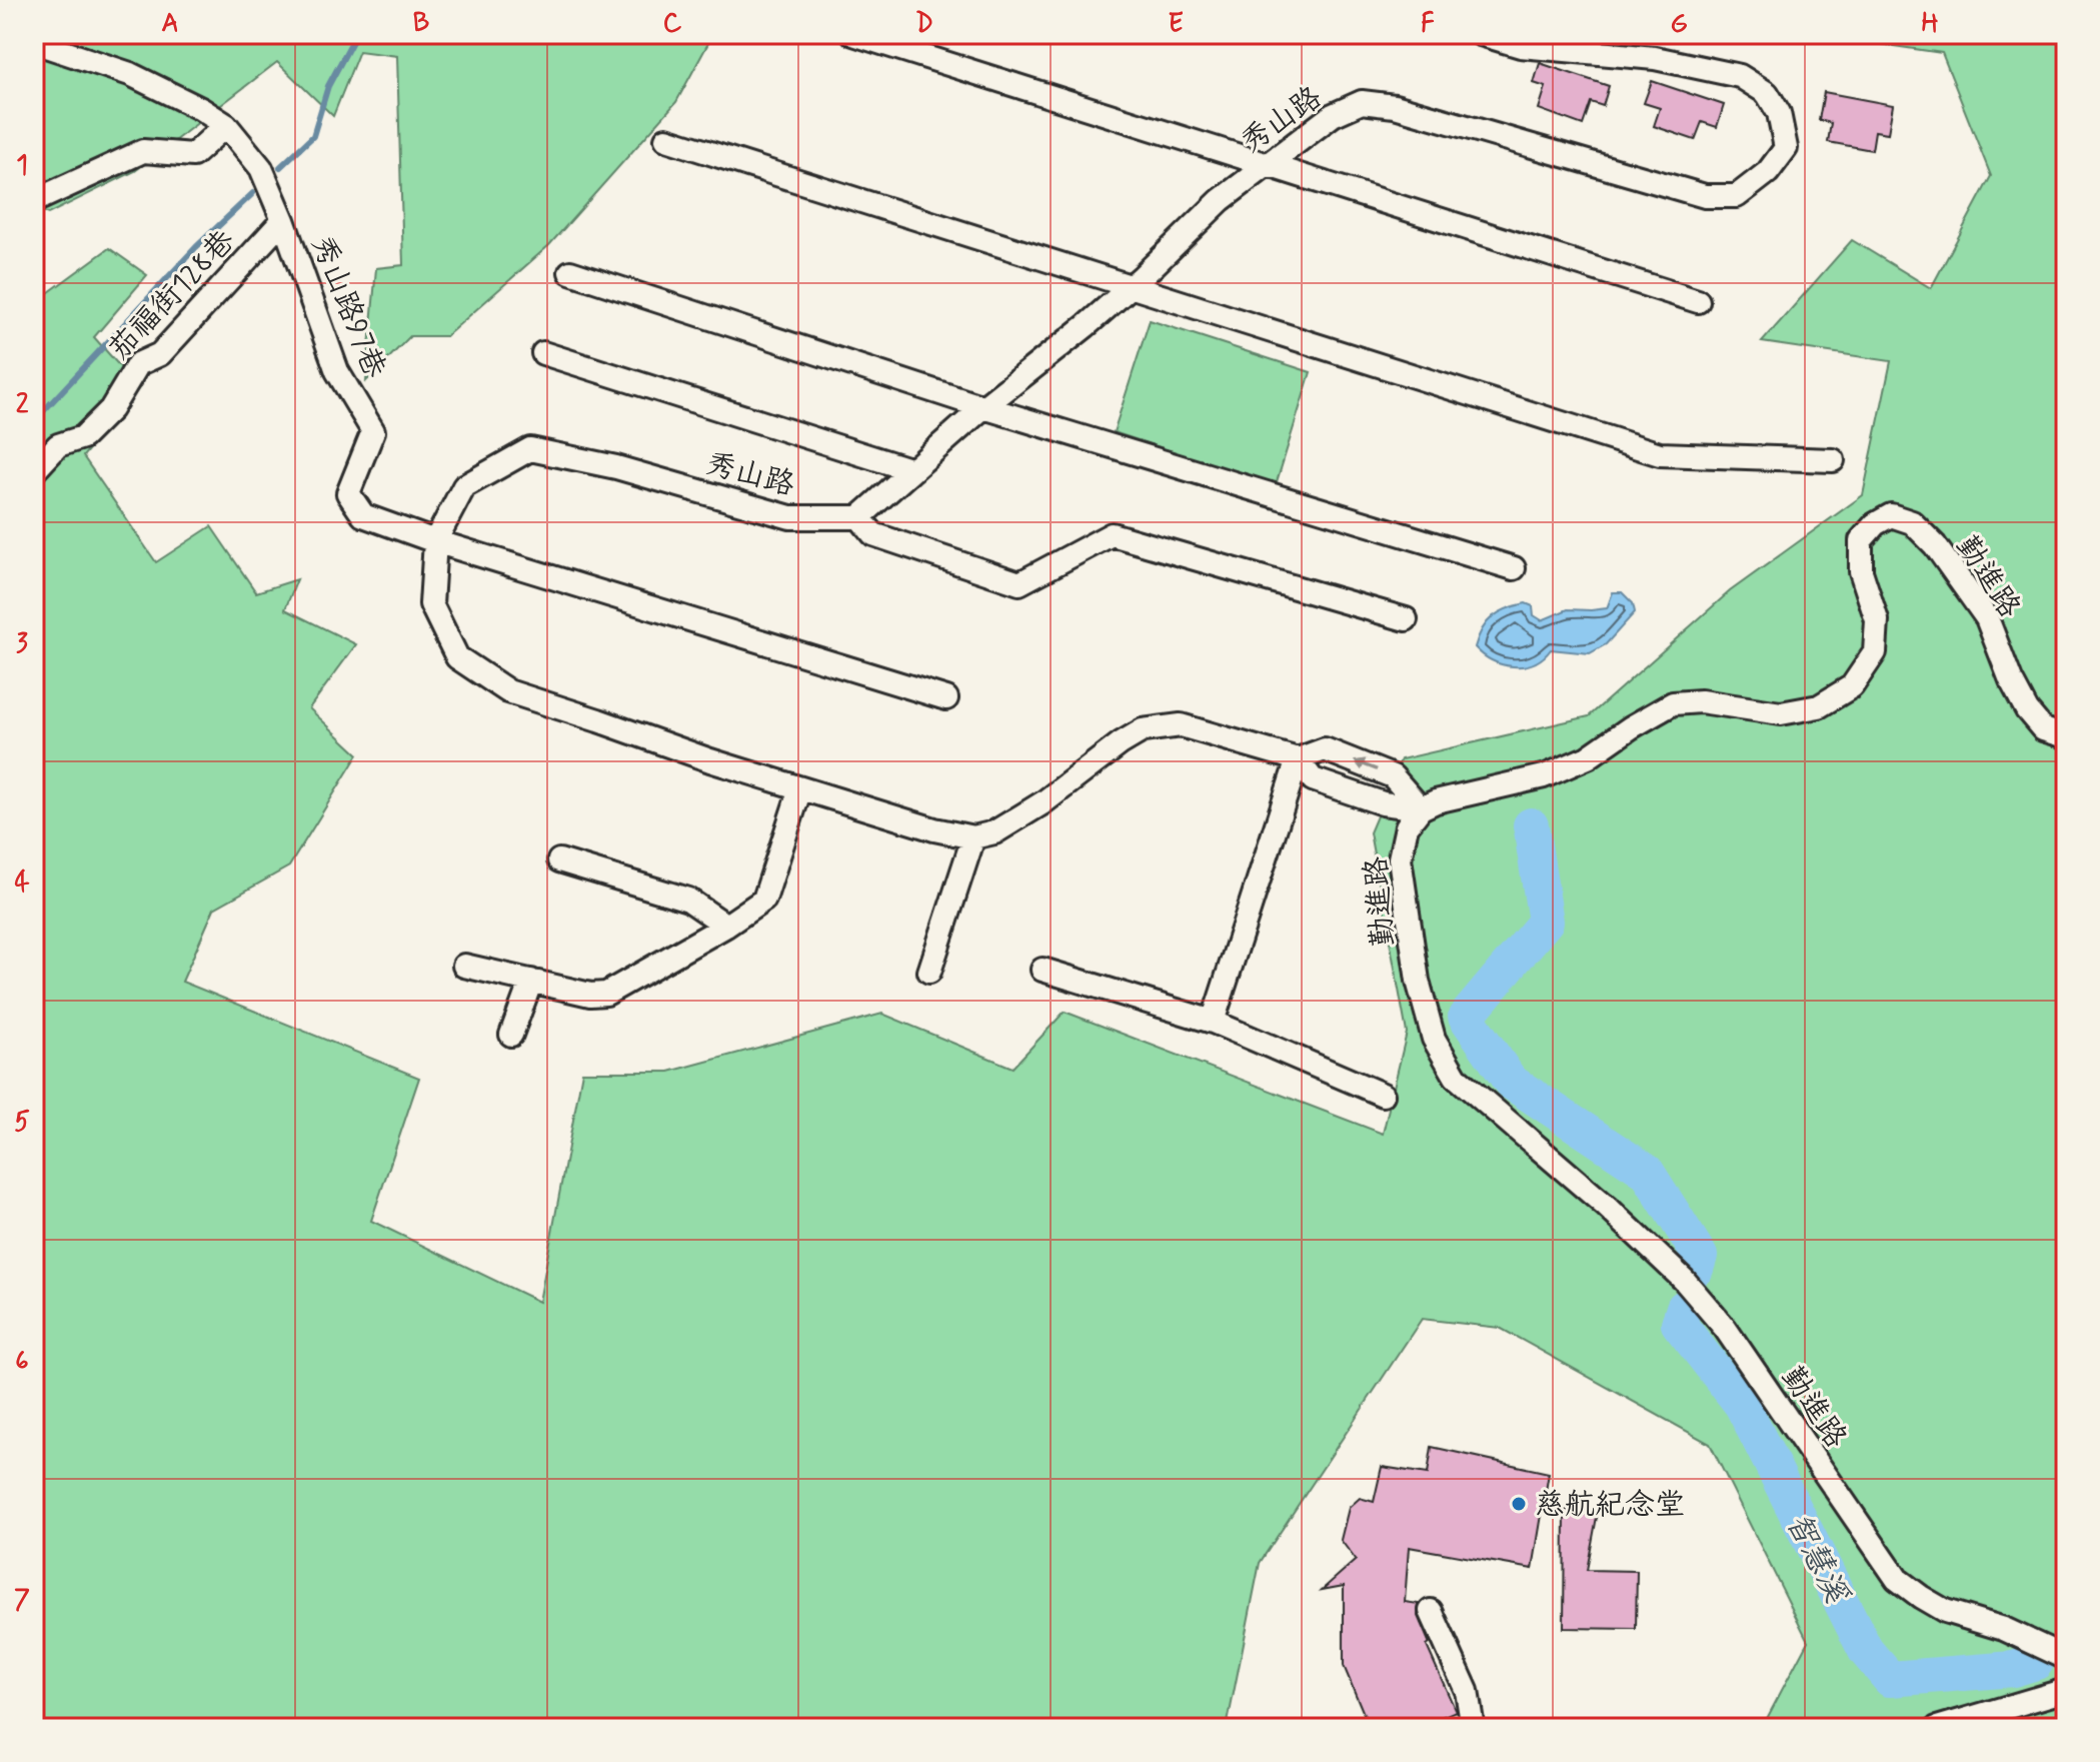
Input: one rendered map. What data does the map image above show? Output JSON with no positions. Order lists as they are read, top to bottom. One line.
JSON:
{"streets":{"street":["秀山路","茄福街128巷","秀山路97巷","勤進路"]},"crossings":[["秀山路","秀山路97巷"],["茄福街128巷","秀山路97巷"]],"water":["智慧溪"],"places":["慈航紀念堂"],"grid":{"columns":["A","B","C","D","E","F","G","H"],"rows":["1","2","3","4","5","6","7"]}}
